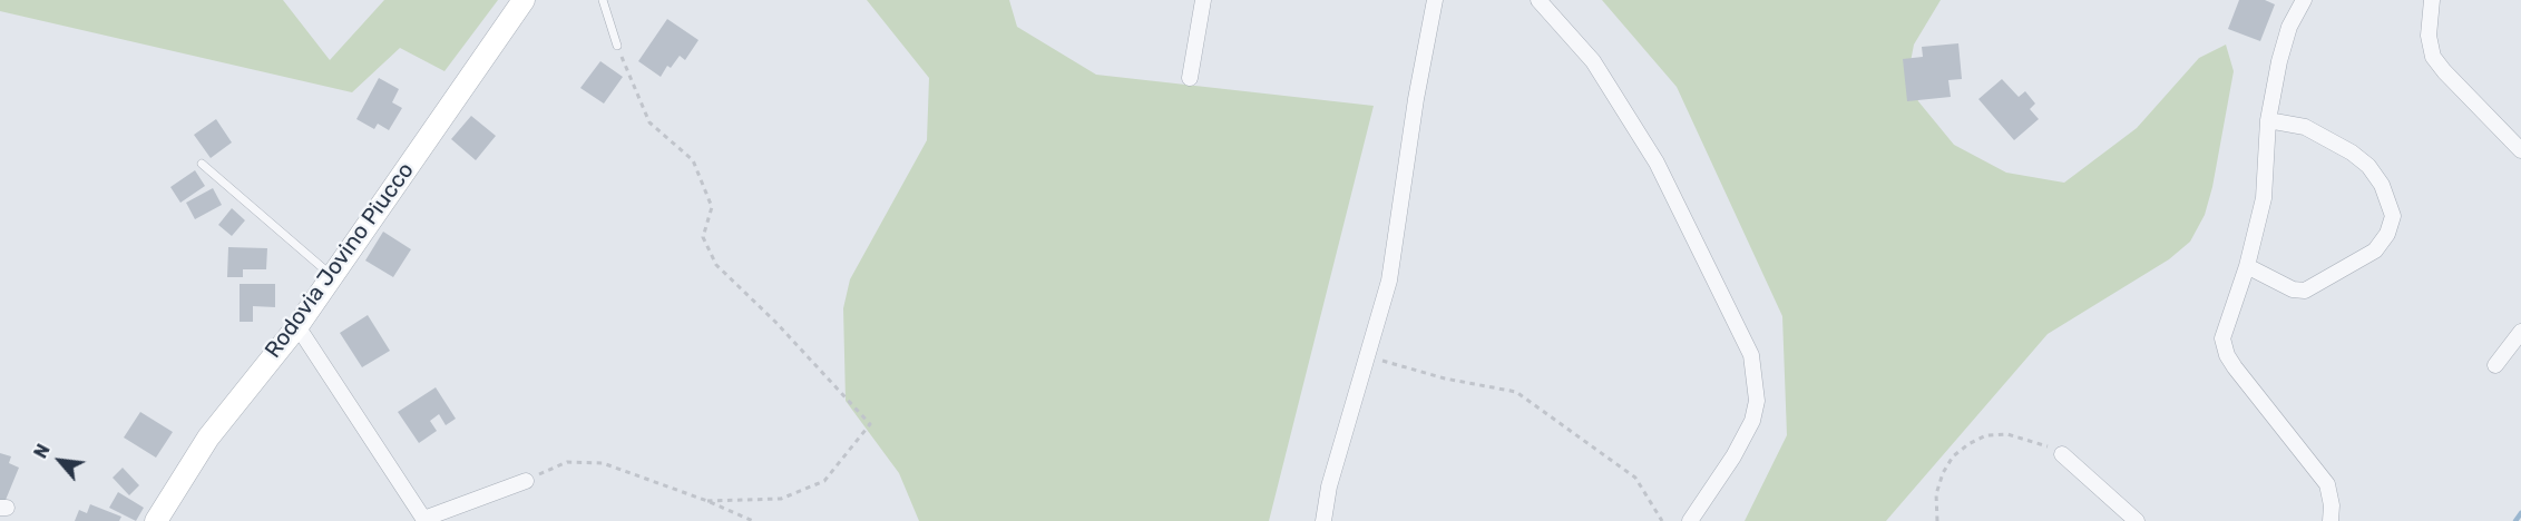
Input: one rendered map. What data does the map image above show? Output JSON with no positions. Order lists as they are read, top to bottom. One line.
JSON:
{"streets":{"main road":["Rodovia Jovino Piucco"]},"north":"top left"}
